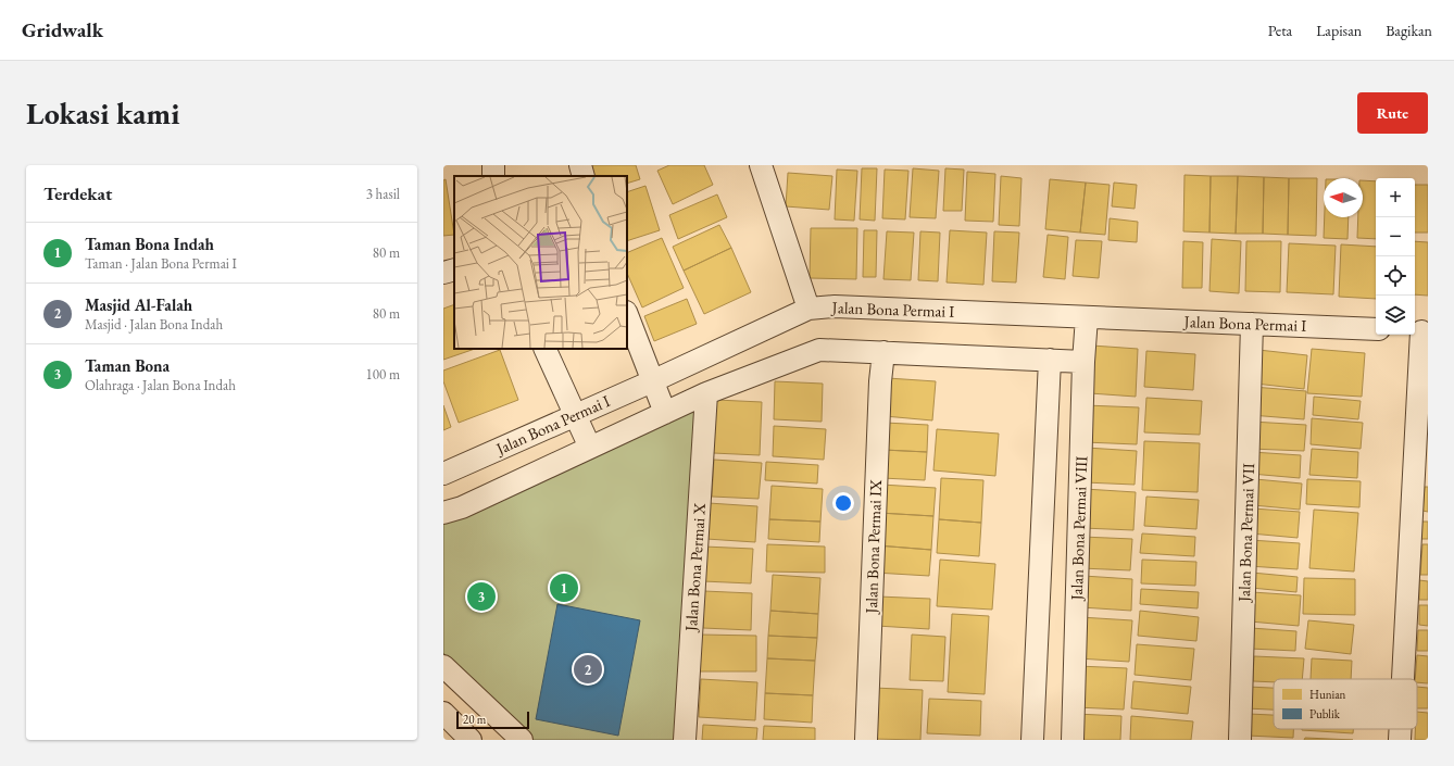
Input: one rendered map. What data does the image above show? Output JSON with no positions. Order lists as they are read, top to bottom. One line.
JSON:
{"streets":{"street":["Jalan Bona Permai I","Jalan Bona Permai VIII","Jalan Bona Permai VII","Jalan Bona Permai IX","Jalan Bona Permai X"]},"crossings":[["Jalan Bona Permai I","Jalan Bona Permai VIII"],["Jalan Bona Permai I","Jalan Bona Permai VII"]],"legend":["Hunian","Publik"],"scale_bar":"20 m","north":"left","page":{"header":"Gridwalk","nav":["Peta","Lapisan","Bagikan"],"buttons":"Rute","title":"Lokasi kami","heading":["Terdekat","3 hasil"],"map_buttons":["+","−"],"list":[{"mark":"1","name":"Taman Bona Indah","note":"Taman · Jalan Bona Permai I","value":"80 m"},{"mark":"2","name":"Masjid Al-Falah","note":"Masjid · Jalan Bona Indah","value":"80 m"},{"mark":"3","name":"Taman Bona","note":"Olahraga · Jalan Bona Indah","value":"100 m"}],"pins":["1","3","2"],"scale":"20 m"}}
